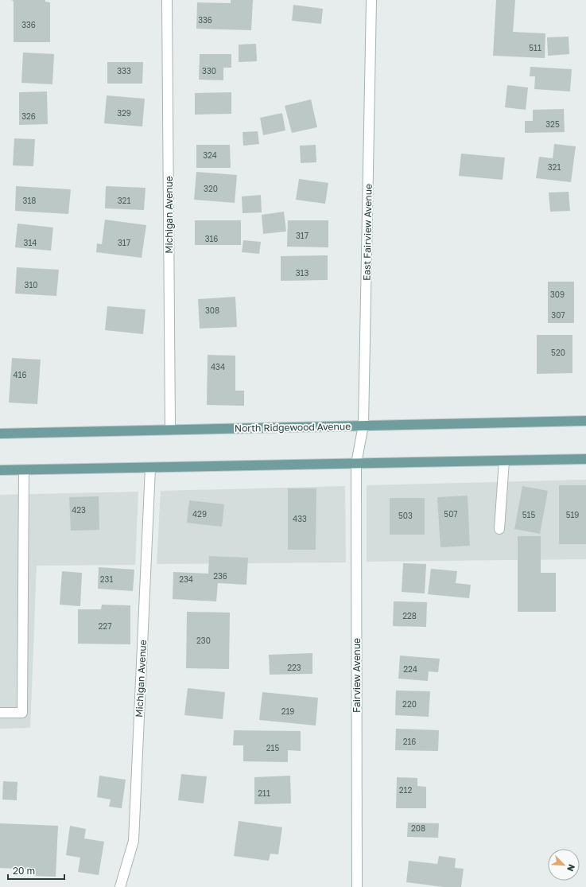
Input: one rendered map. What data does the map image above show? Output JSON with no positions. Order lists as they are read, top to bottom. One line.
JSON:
{"streets":{"main road":["Michigan Avenue","East Fairview Avenue","North Ridgewood Avenue","Fairview Avenue"]},"crossings":[["Michigan Avenue","North Ridgewood Avenue"],["East Fairview Avenue","North Ridgewood Avenue"],["East Fairview Avenue","Fairview Avenue"]],"house_numbers":["336","336","511","333","330","329","326","325","324","321","320","318","321","317","316","314","317","313","310","309","308","307","520","434","416","423","429","507","515","519","503","433","236","231","234","228","227","230","223","224","220","219","216","215","212","211","208"],"scale_bar":"20 m","north":"bottom right"}
